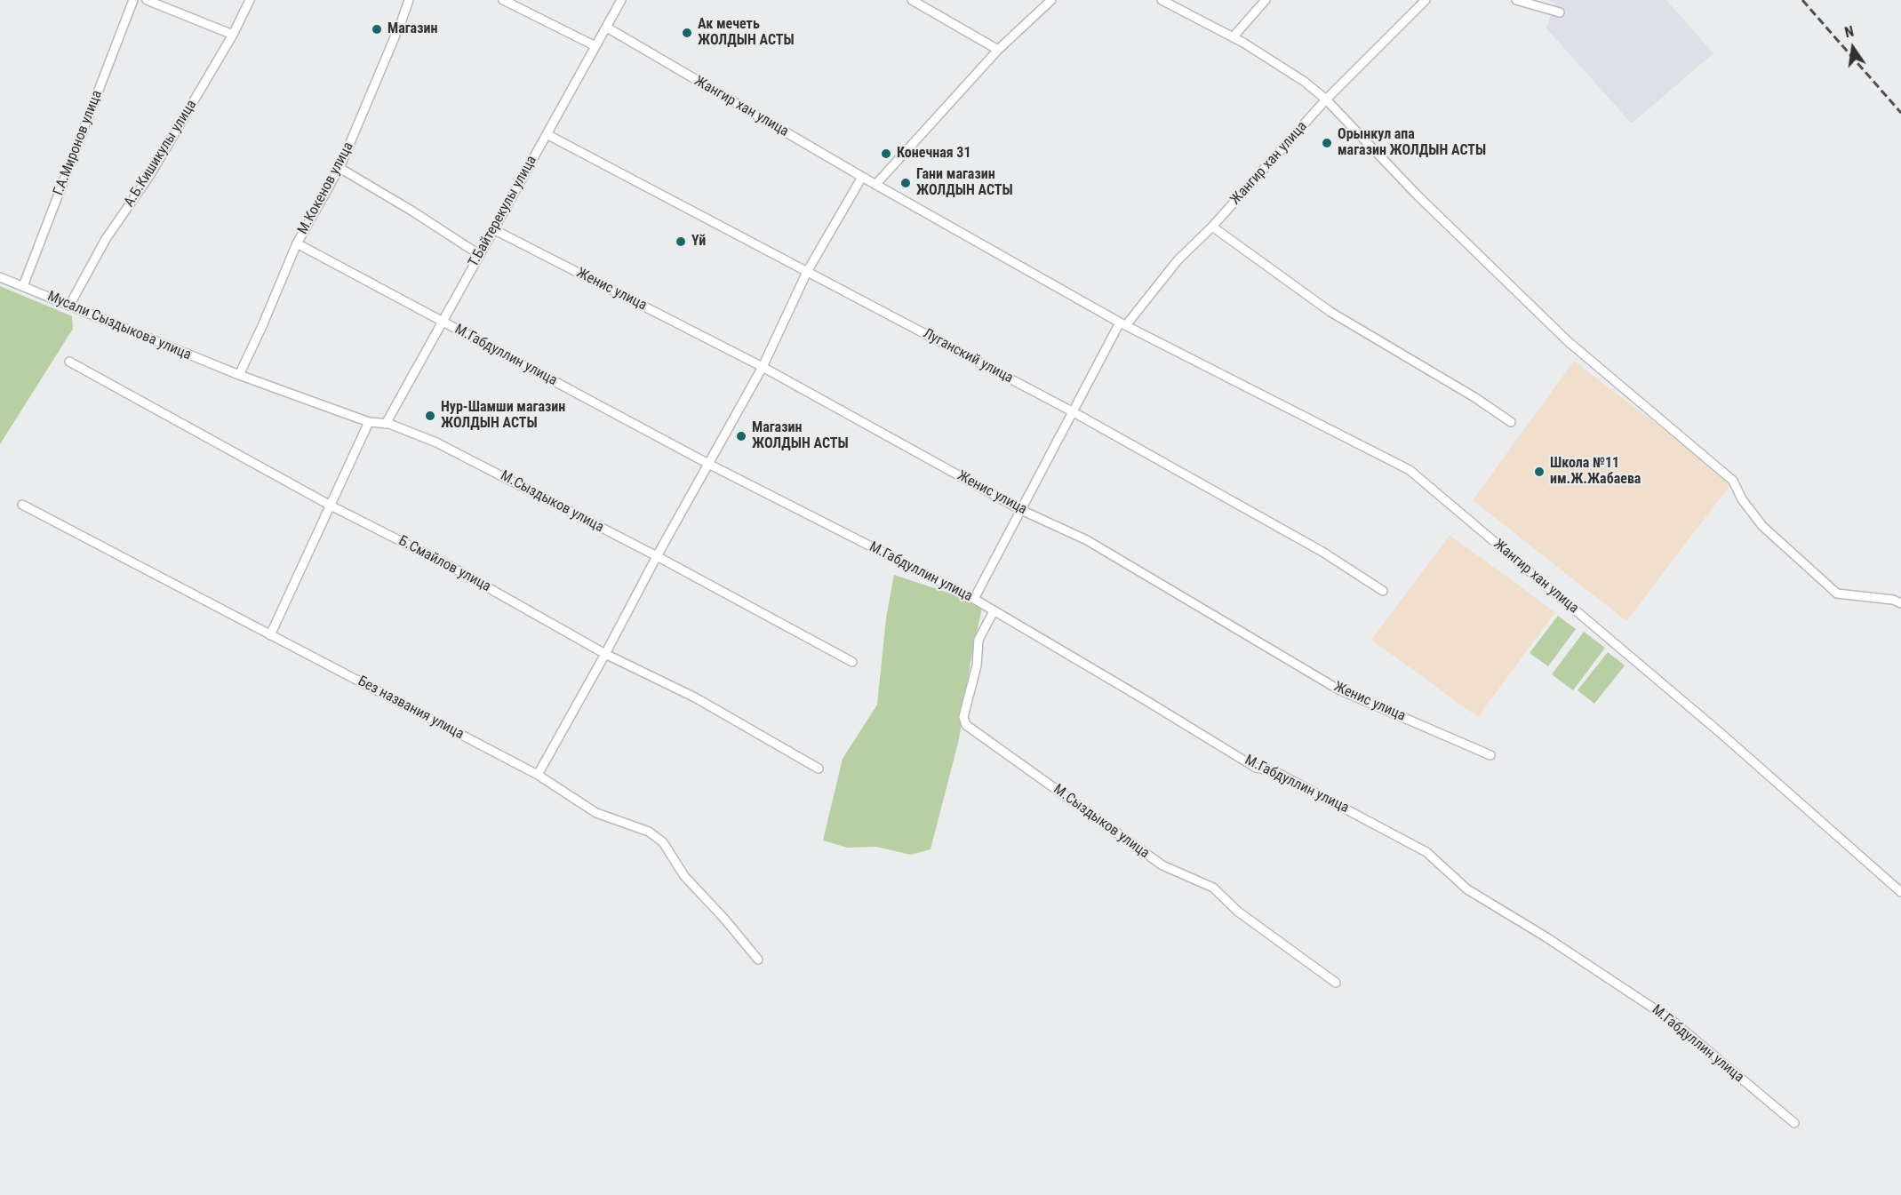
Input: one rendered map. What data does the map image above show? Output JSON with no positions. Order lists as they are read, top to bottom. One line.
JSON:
{"streets":{"street":["Жангир хан улица","Г.А.Миронов улица","А.Б.Кишикулы улица","М.Кокенов улица","Т.Байтерекулы улица","Женис улица","Мусали Сыздыкова улица","М.Габдуллин улица","Луганский улица","М.Сыздыков улица","Б.Смайлов улица","Без названия улица"]},"crossings":[["Жангир хан улица","Т.Байтерекулы улица"],["Г.А.Миронов улица","Мусали Сыздыкова улица"],["А.Б.Кишикулы улица","Мусали Сыздыкова улица"],["М.Кокенов улица","Мусали Сыздыкова улица"],["М.Кокенов улица","М.Габдуллин улица"],["М.Кокенов улица","М.Сыздыков улица"],["Т.Байтерекулы улица","Женис улица"],["Т.Байтерекулы улица","М.Габдуллин улица"],["Т.Байтерекулы улица","Луганский улица"],["Т.Байтерекулы улица","М.Сыздыков улица"],["Мусали Сыздыкова улица","М.Сыздыков улица"],["М.Габдуллин улица","М.Сыздыков улица"]],"places":["Магазин","Ак мечеть ЖОЛДЫН АСТЫ","Орынкул апа магазин ЖОЛДЫН АСТЫ","Конечная 31","Гани магазин ЖОЛДЫН АСТЫ","Үй","Нур-Шамши магазин ЖОЛДЫН АСТЫ","Магазин ЖОЛДЫН АСТЫ","Школа №11 им.Ж.Жабаева"],"north":"top"}
